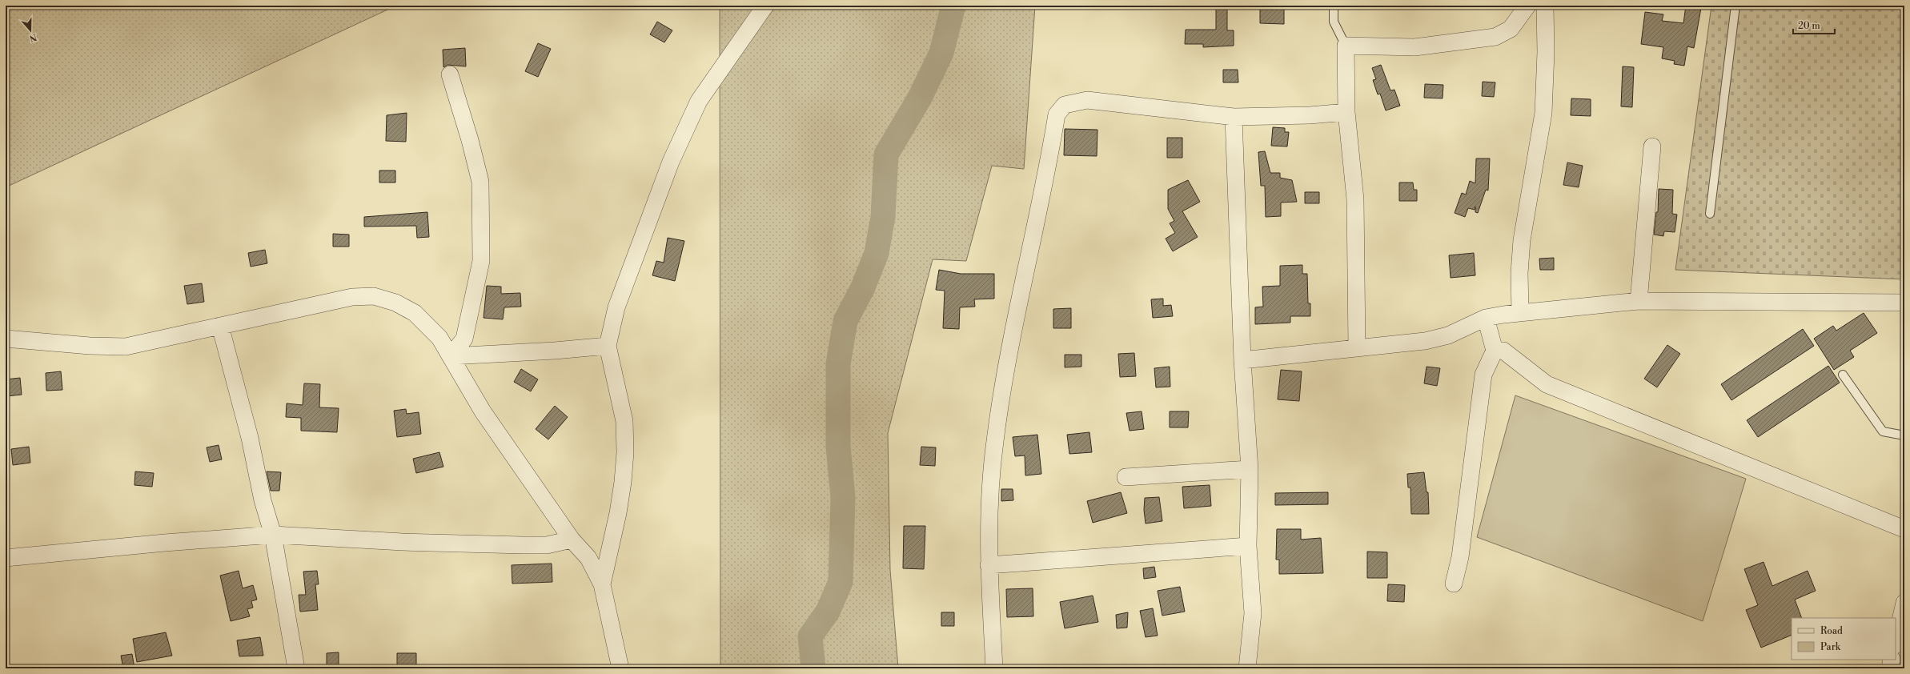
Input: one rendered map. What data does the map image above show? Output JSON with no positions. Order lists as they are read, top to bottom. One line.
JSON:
{"legend":["Road","Park"],"scale_bar":"20 m","north":"bottom"}
